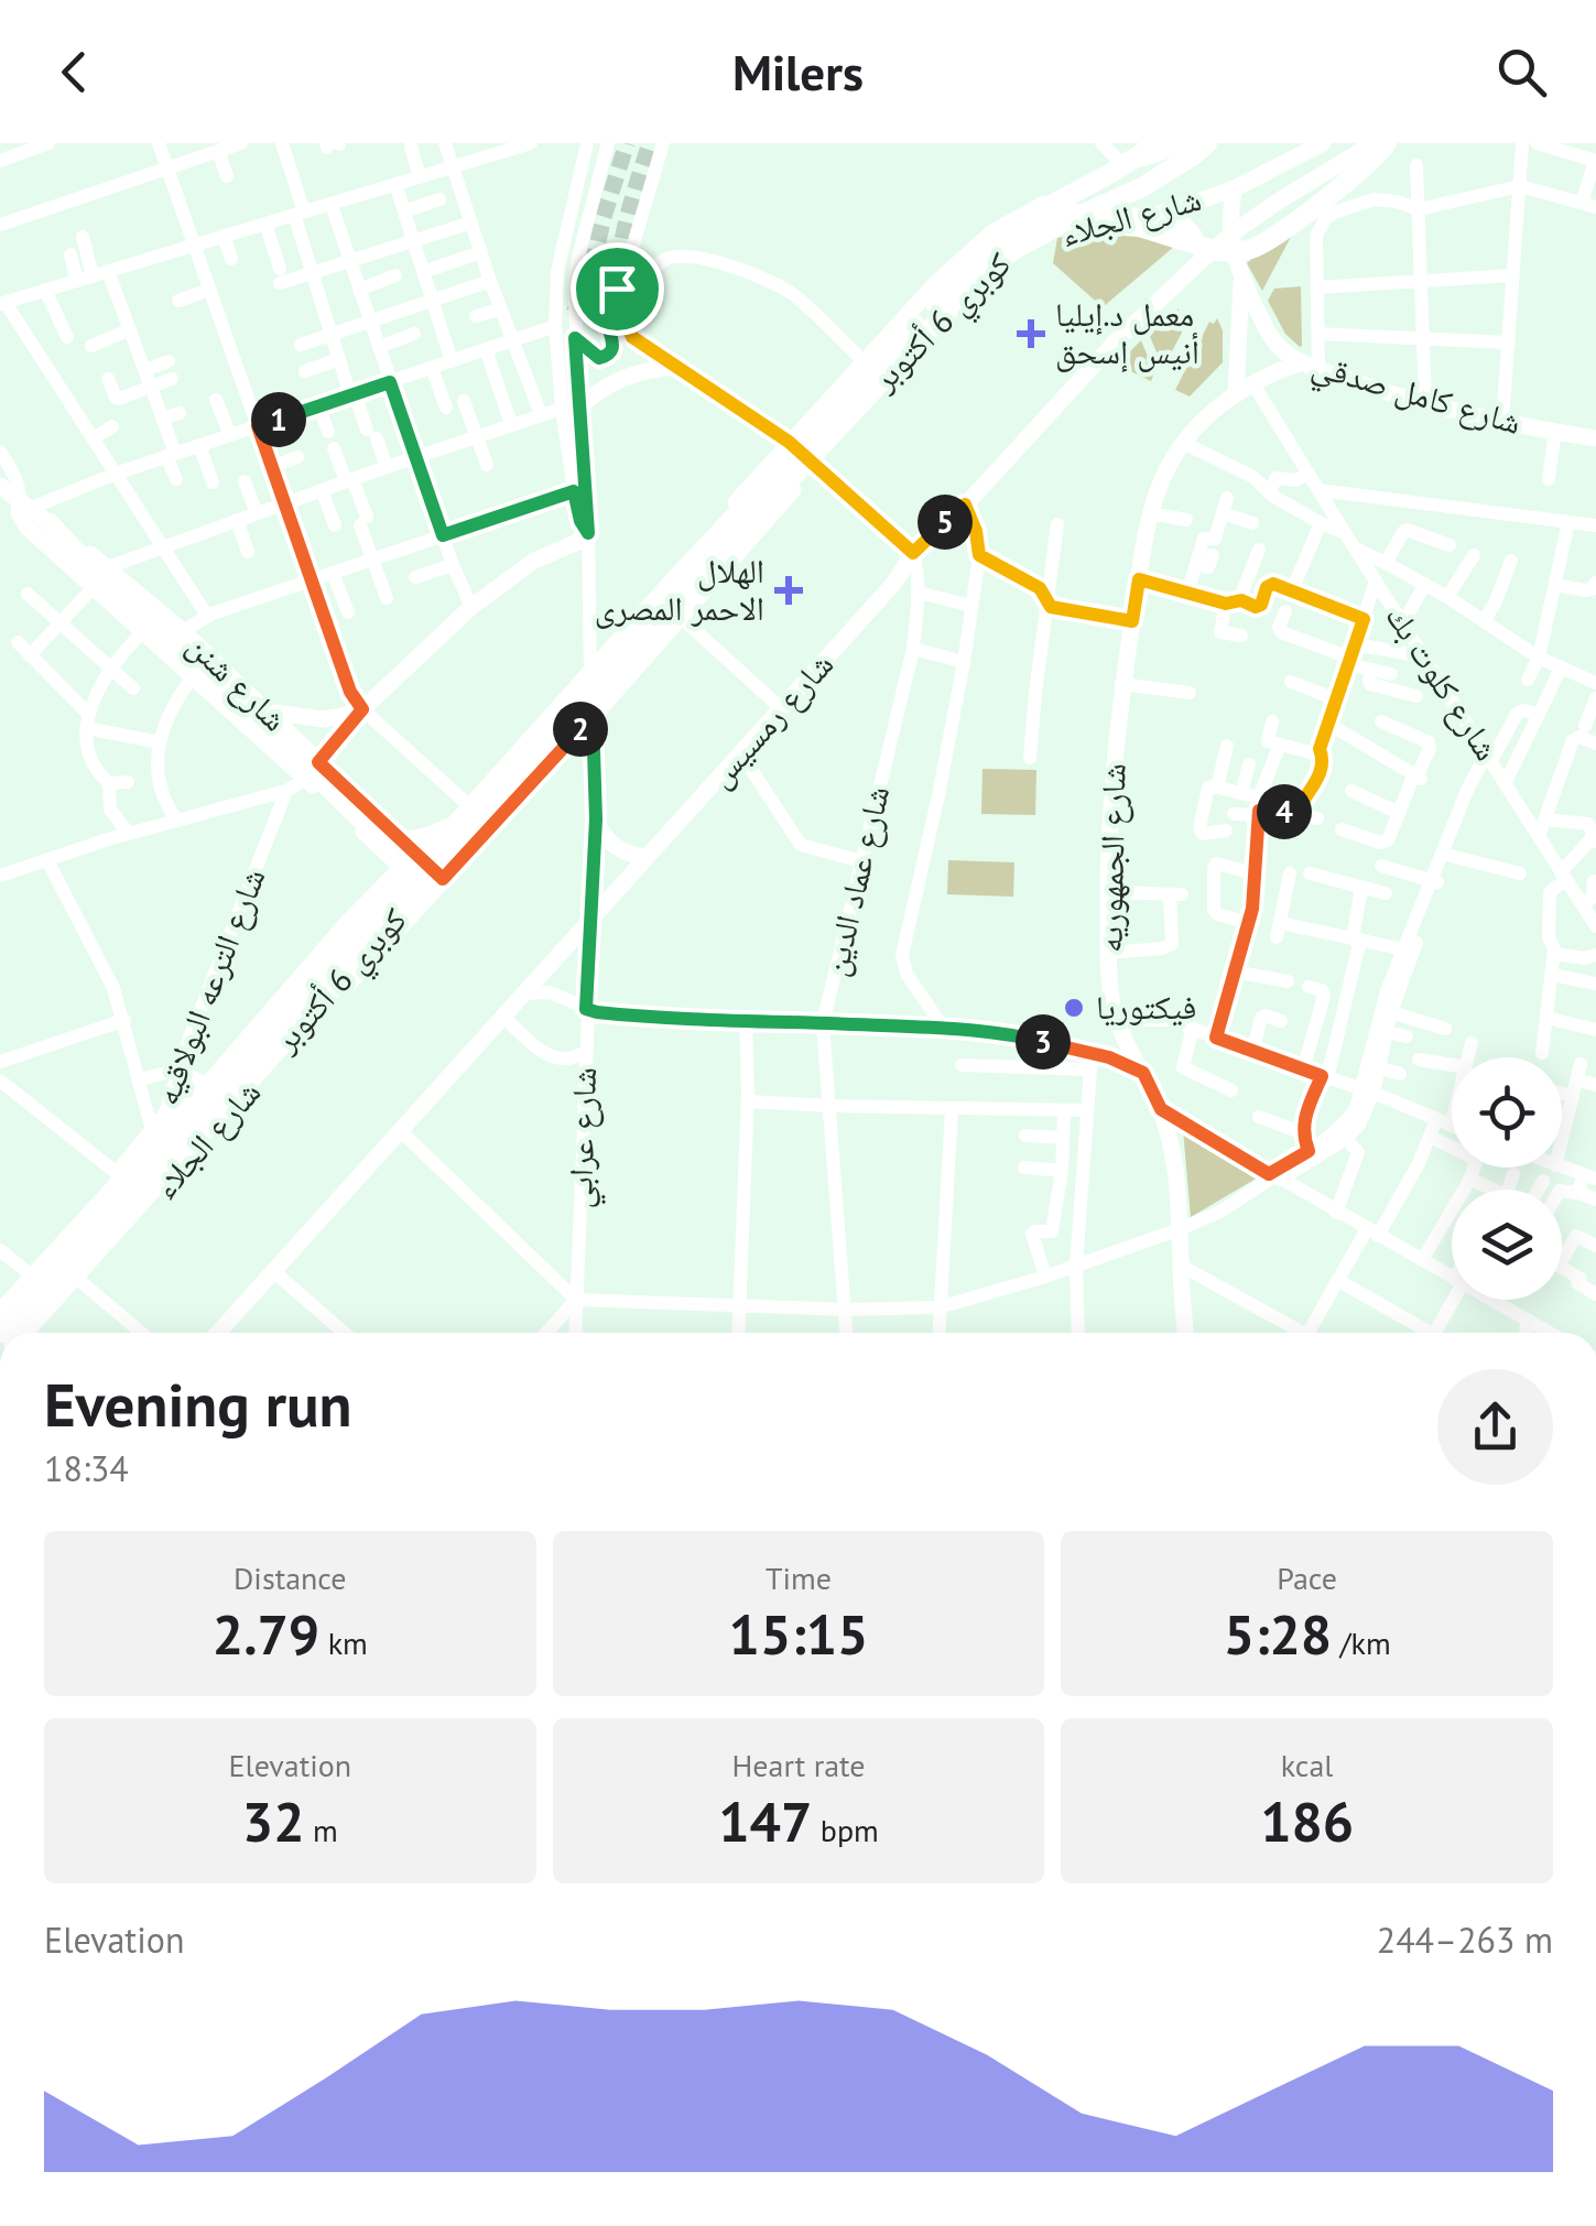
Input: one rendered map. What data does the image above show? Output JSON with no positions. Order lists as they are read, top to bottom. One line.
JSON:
{"streets":{"highway":["كوبري 6 أكتوبر"],"main road":["شارع الجلاء","شارع كامل صدقي","شارع شنن","شارع رمسيس","شارع الجمهوريه"],"street":["شارع كلوت بك","شارع عماد الدين","شارع الترعه البولاقيه","شارع عرابي"]},"crossings":[["شارع الجلاء","كوبري 6 أكتوبر"],["شارع الجلاء","شارع كامل صدقي"],["شارع الجلاء","شارع شنن"],["شارع الجلاء","شارع الترعه البولاقيه"],["شارع الجلاء","شارع عرابي"],["شارع كامل صدقي","شارع رمسيس"],["شارع كامل صدقي","شارع الجمهوريه"],["شارع كلوت بك","شارع الجمهوريه"],["شارع رمسيس","شارع عماد الدين"],["شارع رمسيس","شارع عرابي"]],"places":{"health":["معمل د.إيليا أنيس إسحق","الهلال الاحمر المصرى"],"other":["فيكتوريا"]},"page":{"header":"Milers","pins":["1","5","2","4","3"],"heading":["Evening run","18:34"],"stats":[["Distance","2.79 km"],["Time","15:15"],["Pace","5:28 /km"],["Elevation","32 m"],["Heart rate","147 bpm"],["kcal","186"]],"chart":["Elevation","244–263 m"]}}
